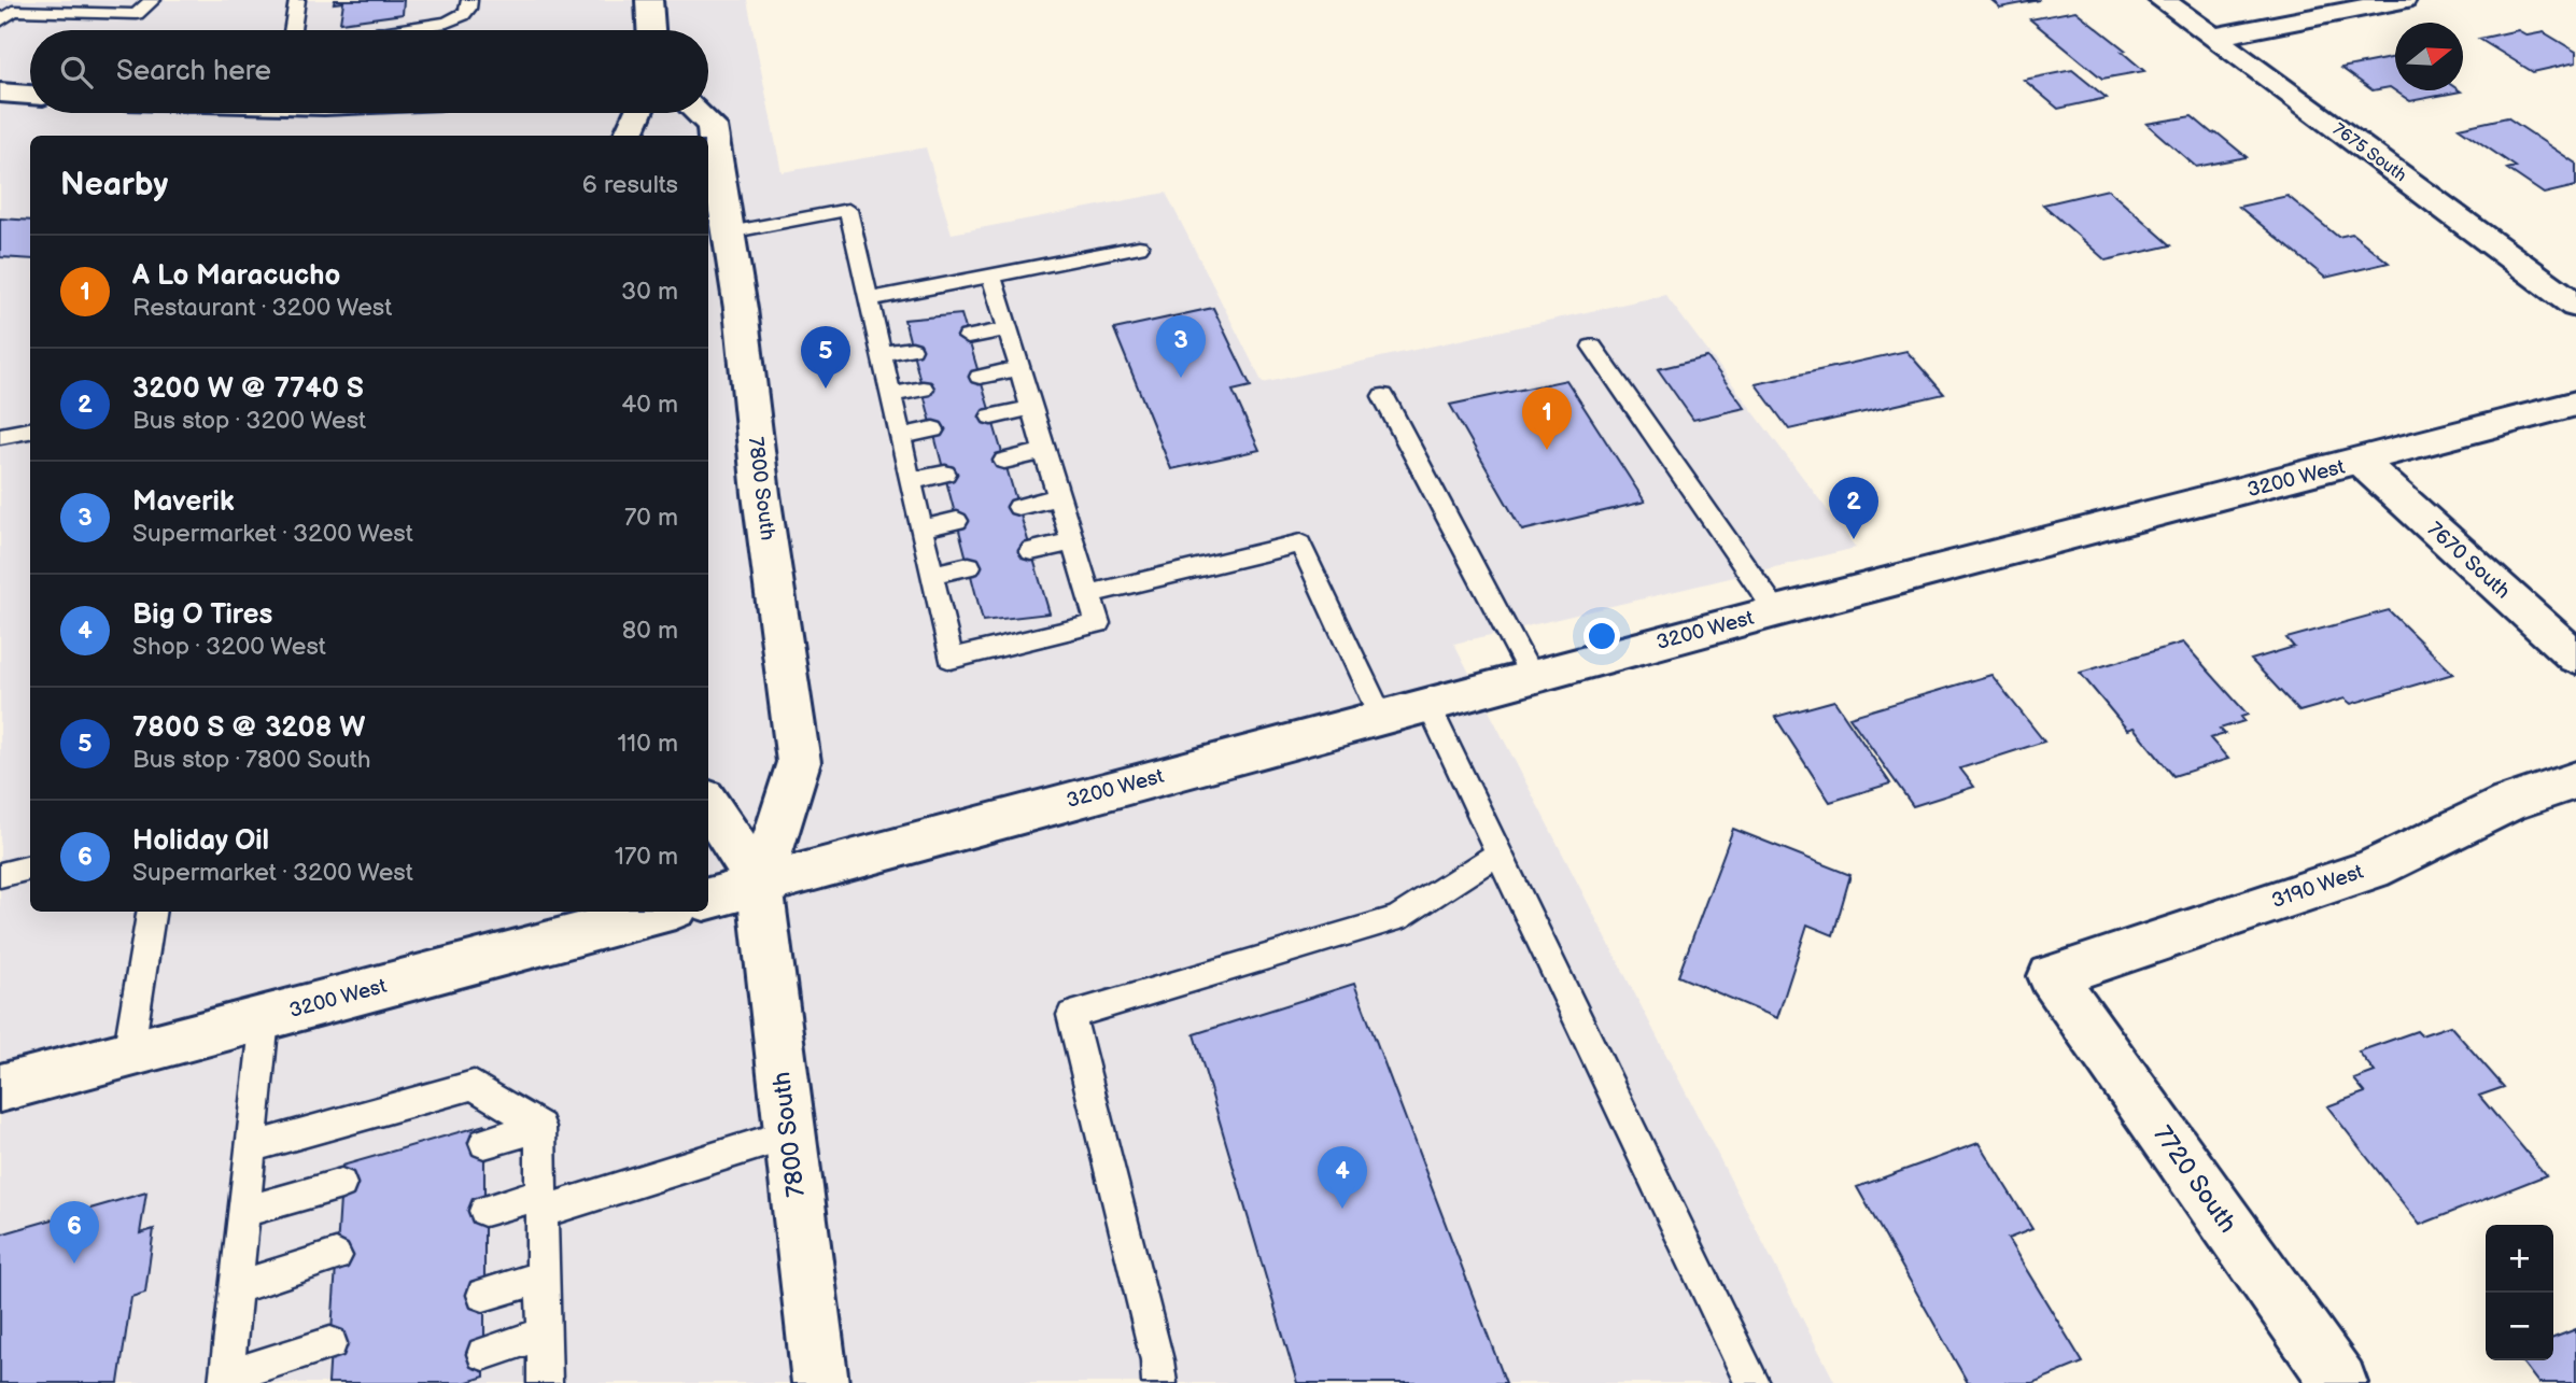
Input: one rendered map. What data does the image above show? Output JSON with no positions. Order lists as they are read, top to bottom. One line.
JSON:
{"streets":{"street":["7675 South","3200 West","7800 South","7670 South","3190 West","7720 South"]},"crossings":[["3200 West","7800 South"],["3200 West","7670 South"],["3190 West","7720 South"]],"north":"right","page":{"search":"Search here","heading":["Nearby","6 results"],"list":[{"mark":"1","name":"A Lo Maracucho","note":"Restaurant · 3200 West","value":"30 m"},{"mark":"2","name":"3200 W @ 7740 S","note":"Bus stop · 3200 West","value":"40 m"},{"mark":"3","name":"Maverik","note":"Supermarket · 3200 West","value":"70 m"},{"mark":"4","name":"Big O Tires","note":"Shop · 3200 West","value":"80 m"},{"mark":"5","name":"7800 S @ 3208 W","note":"Bus stop · 7800 South","value":"110 m"},{"mark":"6","name":"Holiday Oil","note":"Supermarket · 3200 West","value":"170 m"}],"pins":["3","5","1","2","4","6"],"map_buttons":["+","−"]}}
